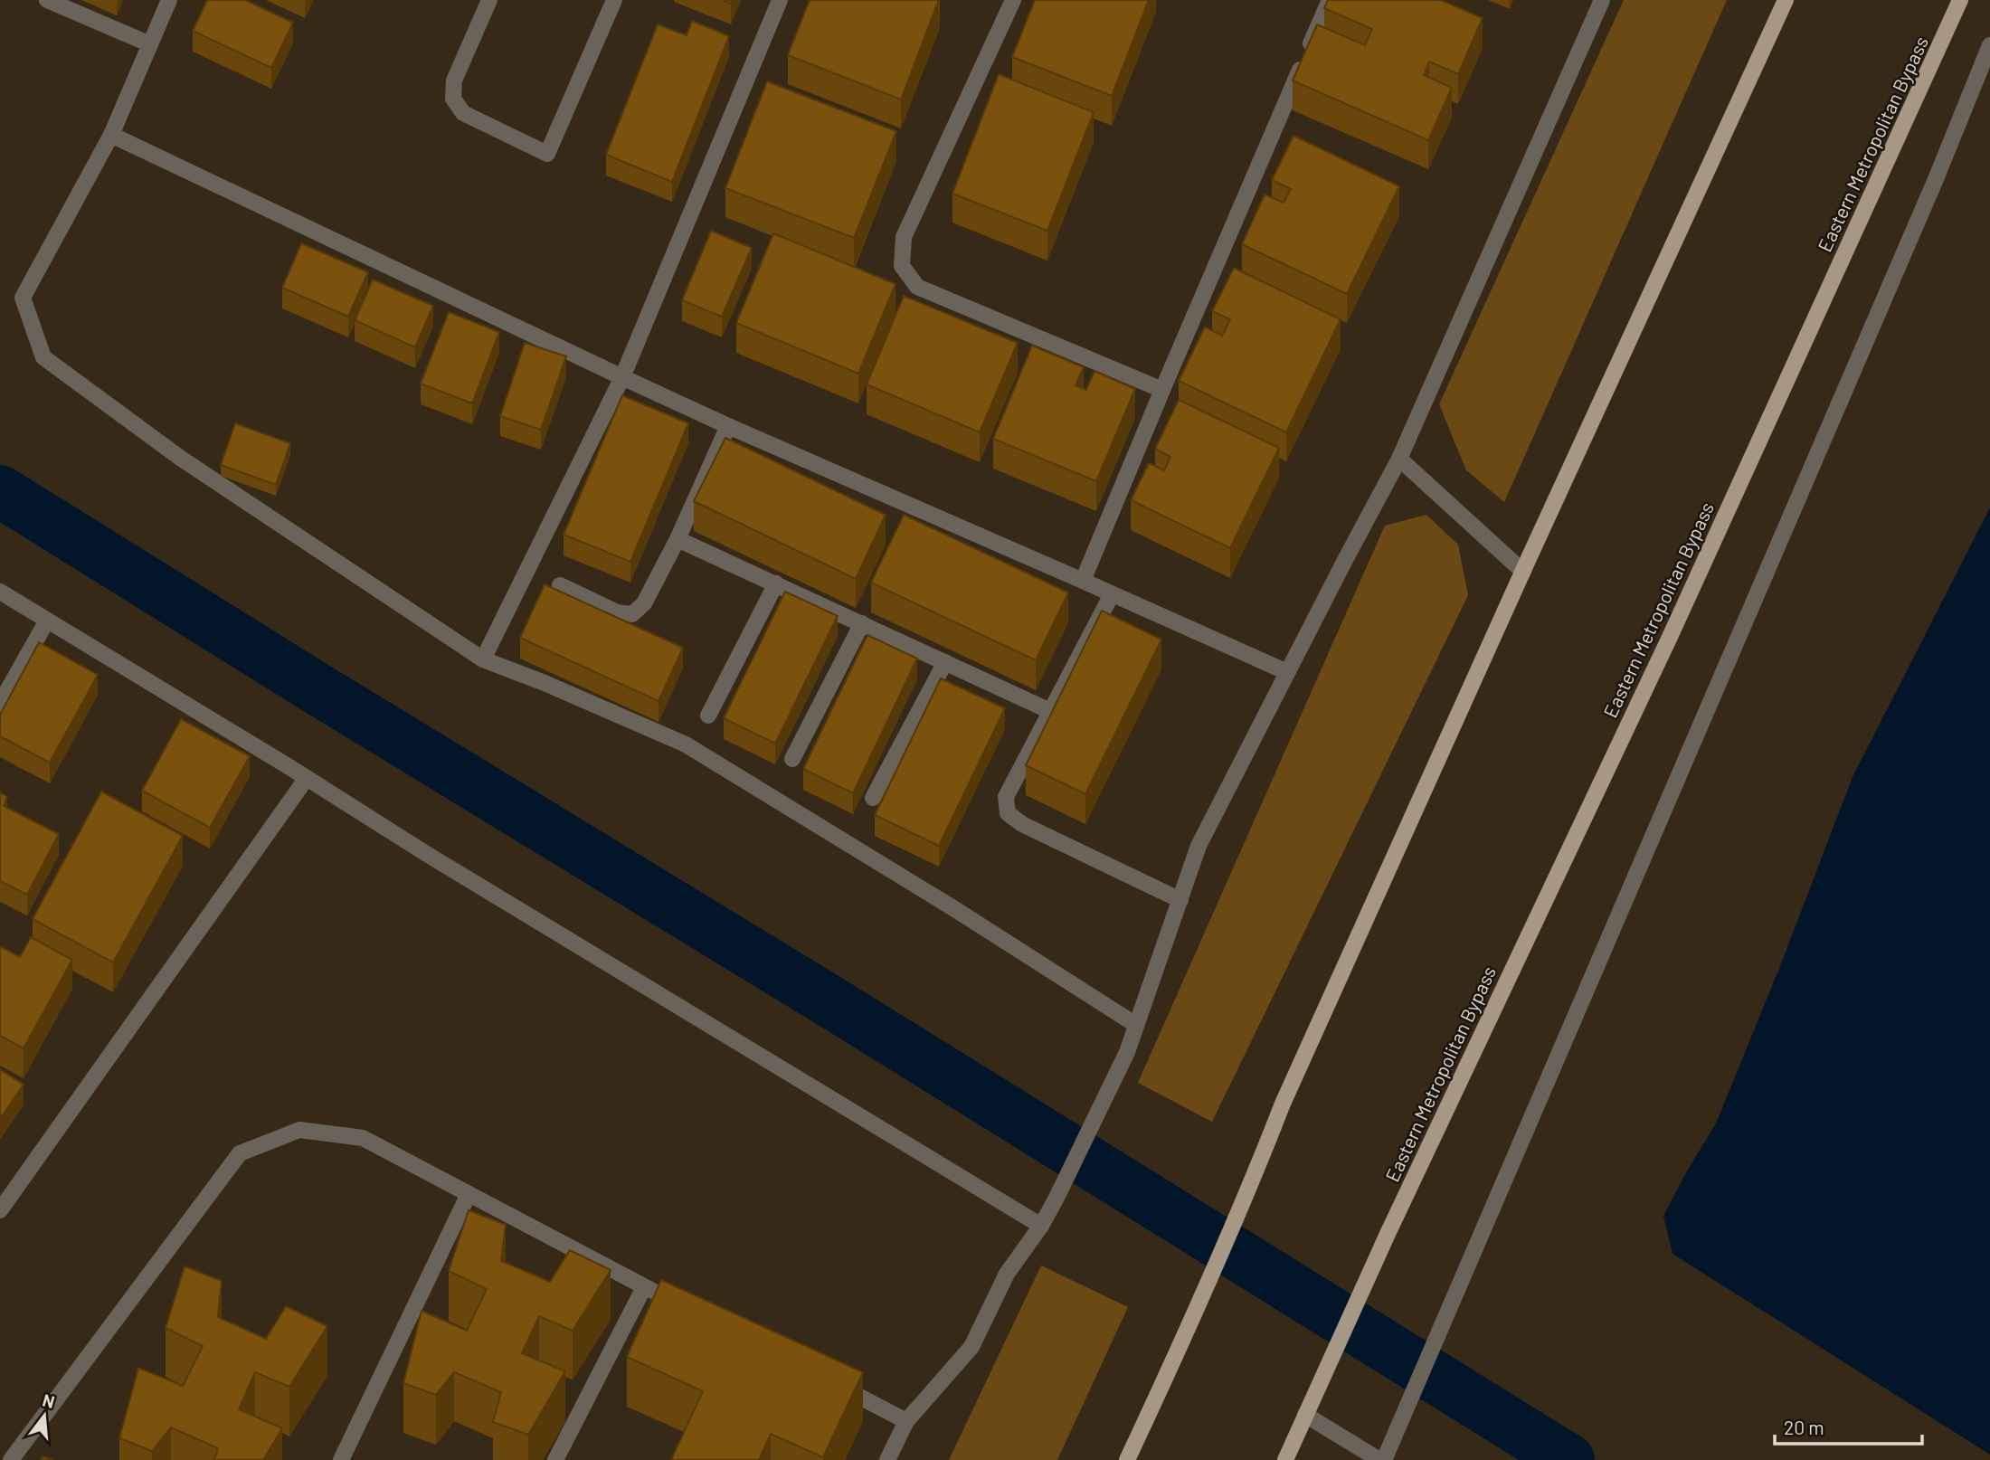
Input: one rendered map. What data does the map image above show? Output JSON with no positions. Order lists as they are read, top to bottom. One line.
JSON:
{"streets":{"main road":["Eastern Metropolitan Bypass"]},"scale_bar":"20 m","north":"top"}
